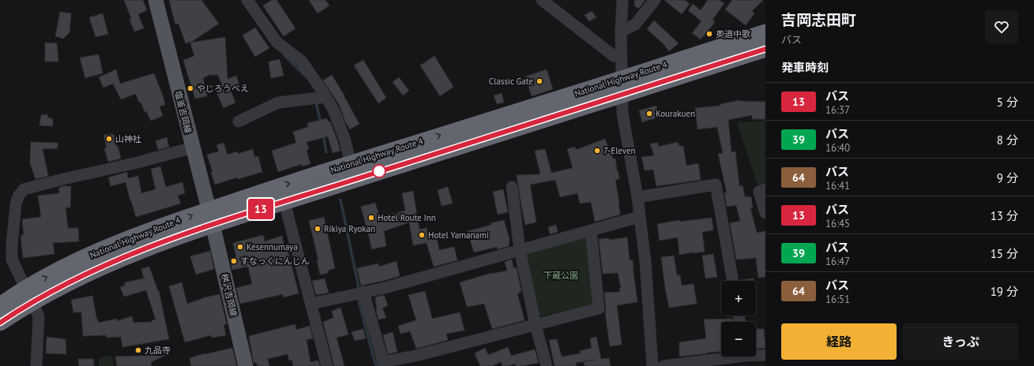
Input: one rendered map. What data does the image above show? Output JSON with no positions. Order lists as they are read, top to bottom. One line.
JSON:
{"streets":{"highway":["National Highway Route 4"],"main road":["塩釜吉岡線","桝沢吉岡線"]},"crossings":[["National Highway Route 4","塩釜吉岡線"],["National Highway Route 4","桝沢吉岡線"],["塩釜吉岡線","桝沢吉岡線"]],"parks":["下蔵公園"],"places":["奥道中歌","Classic Gate","やじろうべえ","Kourakuen","山神社","7-Eleven","Hotel Route Inn","Rikiya Ryokan","Hotel Yamanami","Kesennumaya","すなっくにんじん","九品寺"],"lines":["bus line 13"],"page":{"on_map":"13","heading":[["吉岡志田町","バス"],"発車時刻"],"list":[{"mark":"13","name":"バス","note":"16:37","value":"5 分"},{"mark":"39","name":"バス","note":"16:40","value":"8 分"},{"mark":"64","name":"バス","note":"16:41","value":"9 分"},{"mark":"13","name":"バス","note":"16:45","value":"13 分"},{"mark":"39","name":"バス","note":"16:47","value":"15 分"},{"mark":"64","name":"バス","note":"16:51","value":"19 分"}],"map_buttons":["+","−"],"buttons":["経路","きっぷ"]}}
